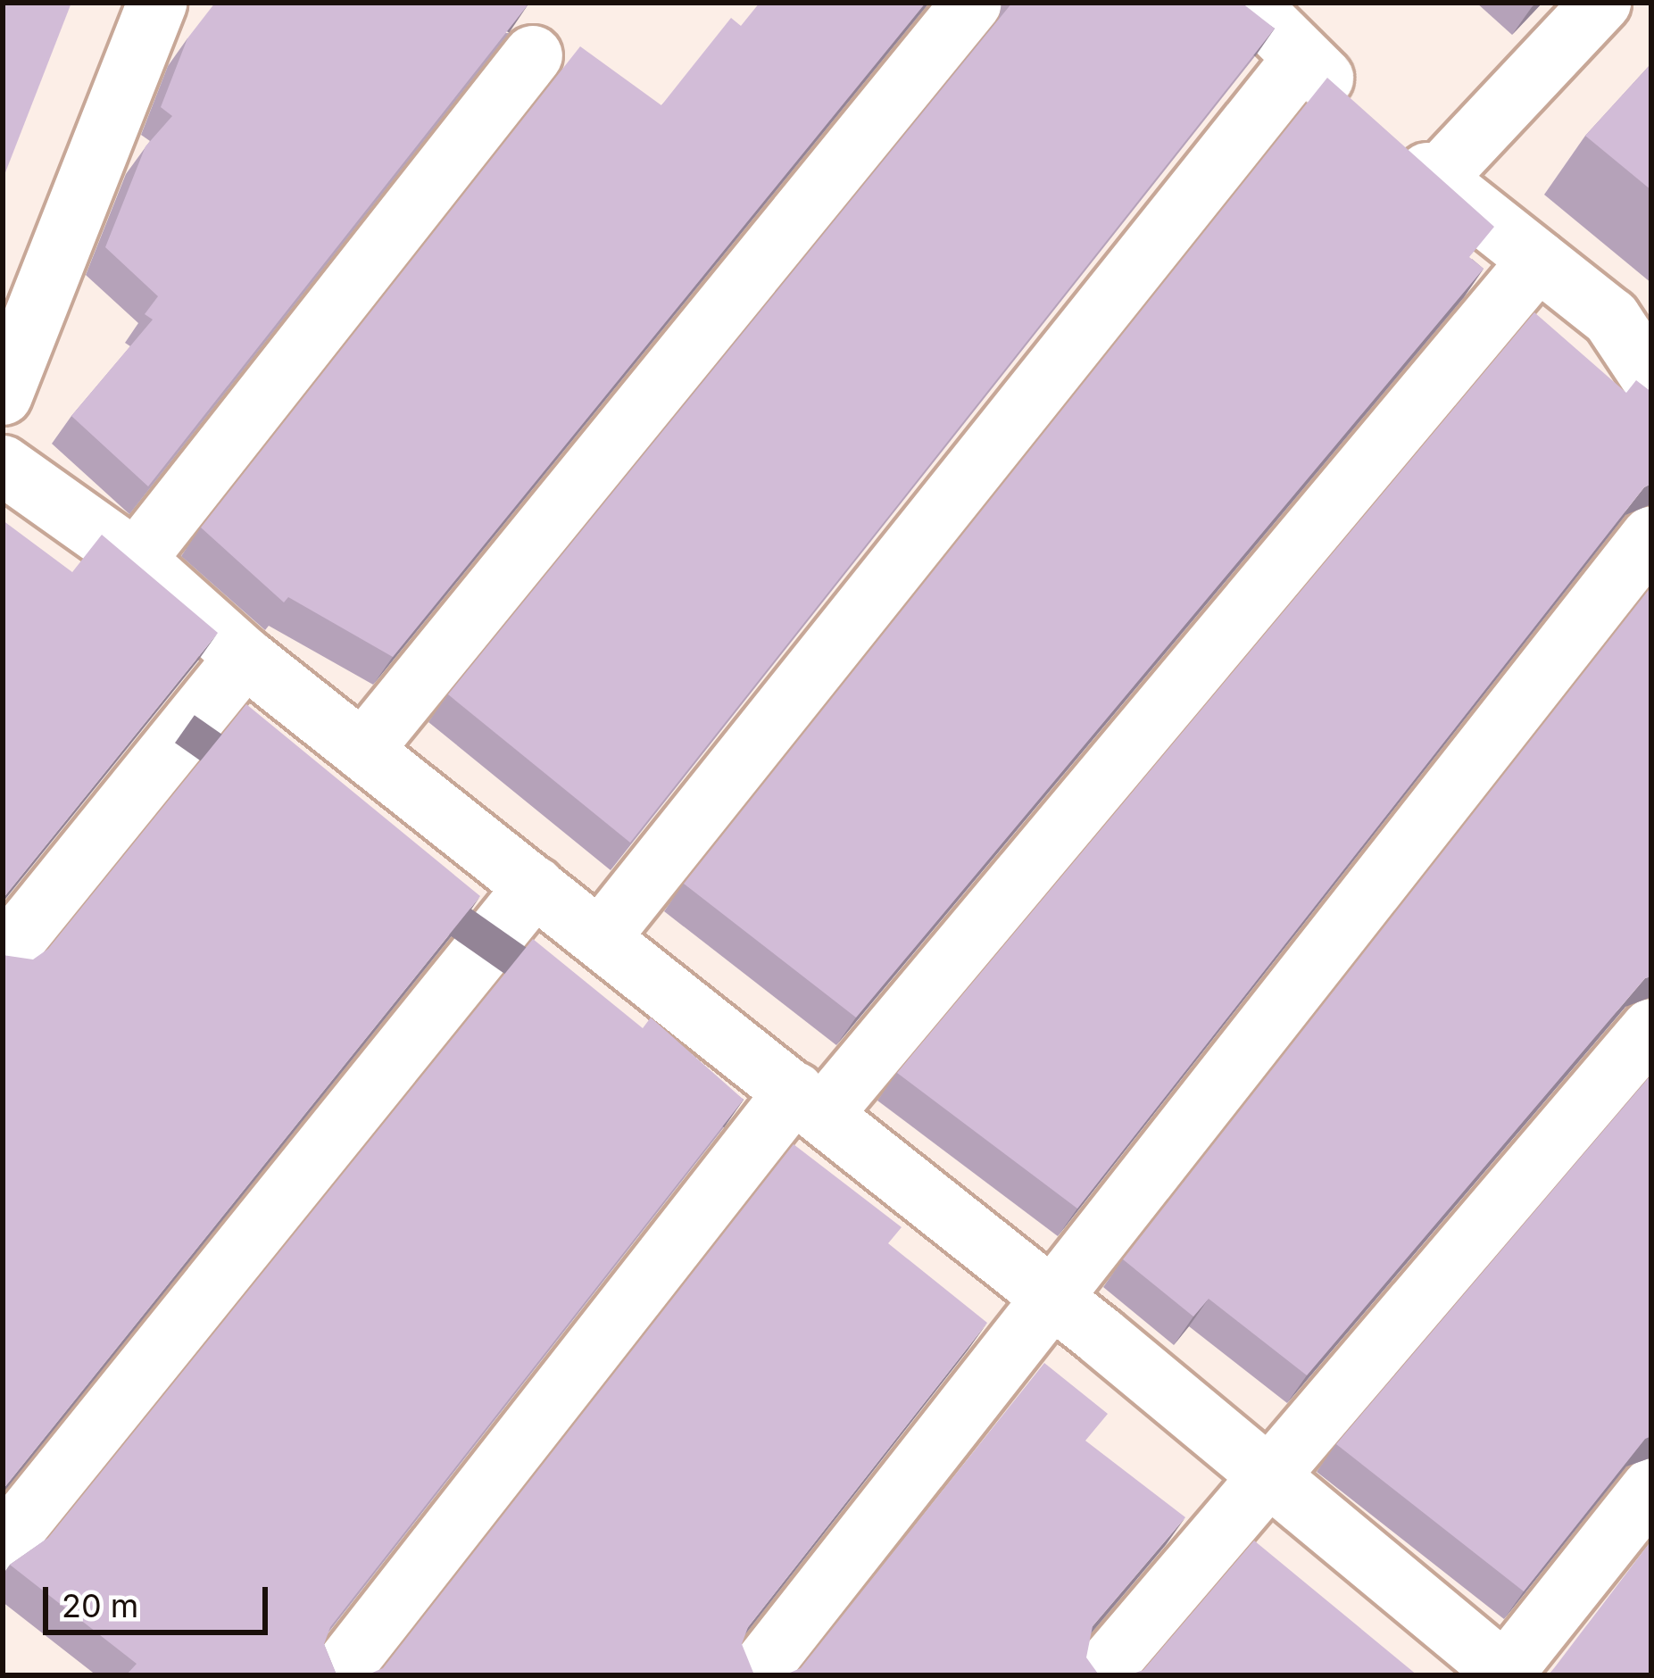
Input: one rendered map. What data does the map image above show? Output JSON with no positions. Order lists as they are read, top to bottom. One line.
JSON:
{"scale_bar":"20 m"}
